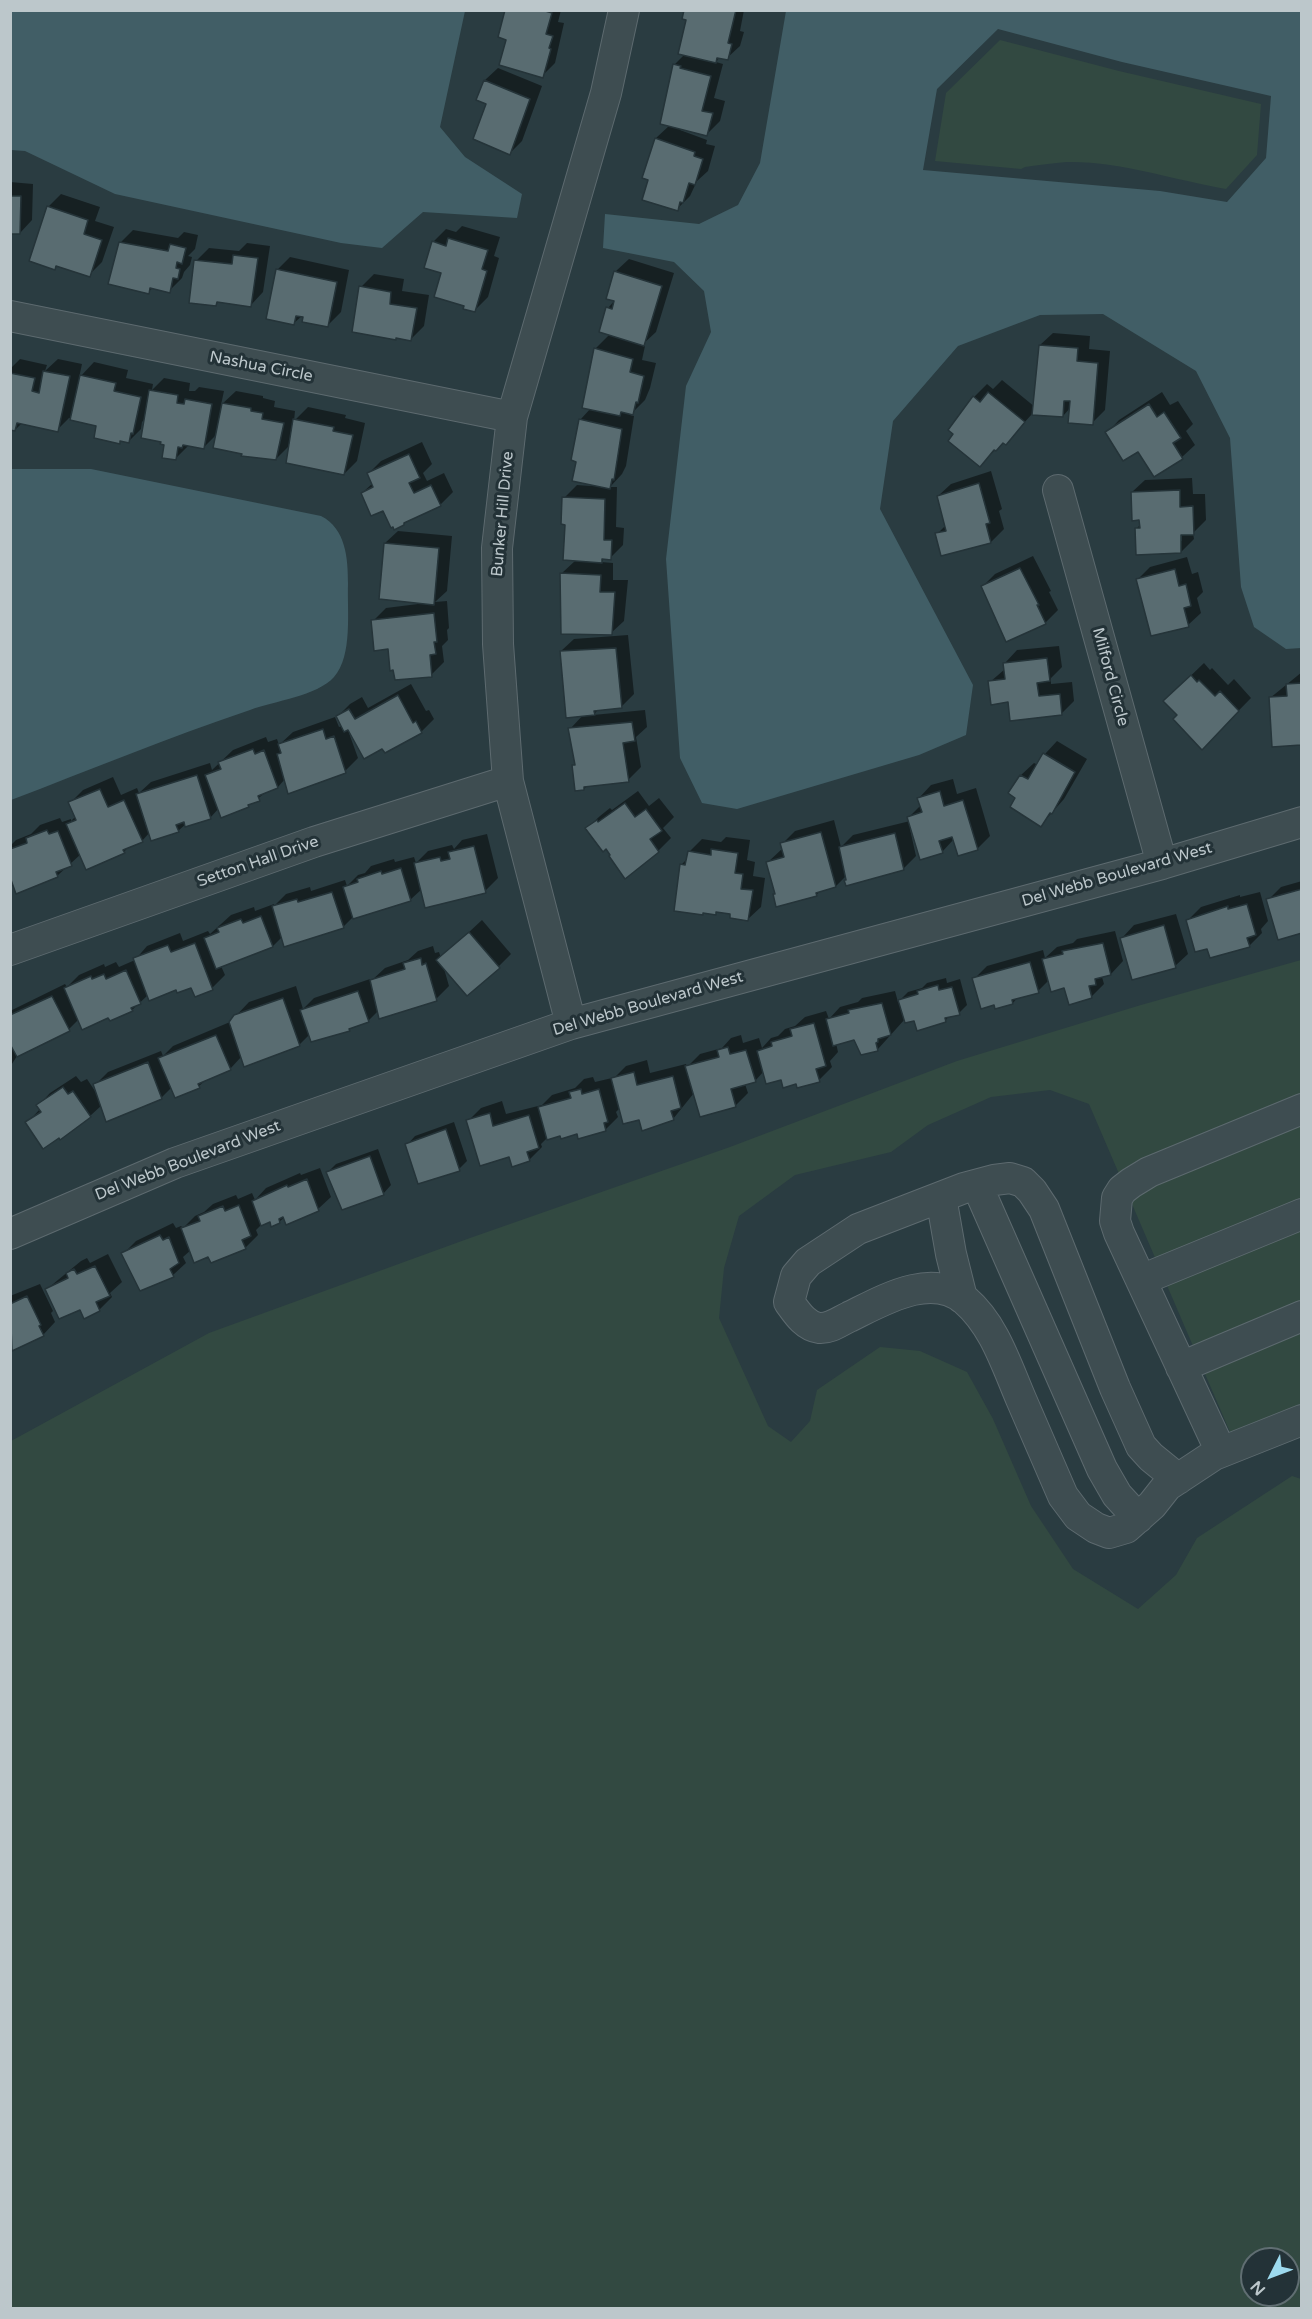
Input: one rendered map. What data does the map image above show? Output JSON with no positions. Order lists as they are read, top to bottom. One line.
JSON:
{"streets":{"street":["Nashua Circle","Bunker Hill Drive","Milford Circle","Setton Hall Drive","Del Webb Boulevard West"]},"crossings":[["Nashua Circle","Bunker Hill Drive"],["Bunker Hill Drive","Setton Hall Drive"],["Bunker Hill Drive","Del Webb Boulevard West"],["Milford Circle","Del Webb Boulevard West"]],"north":"bottom left"}
